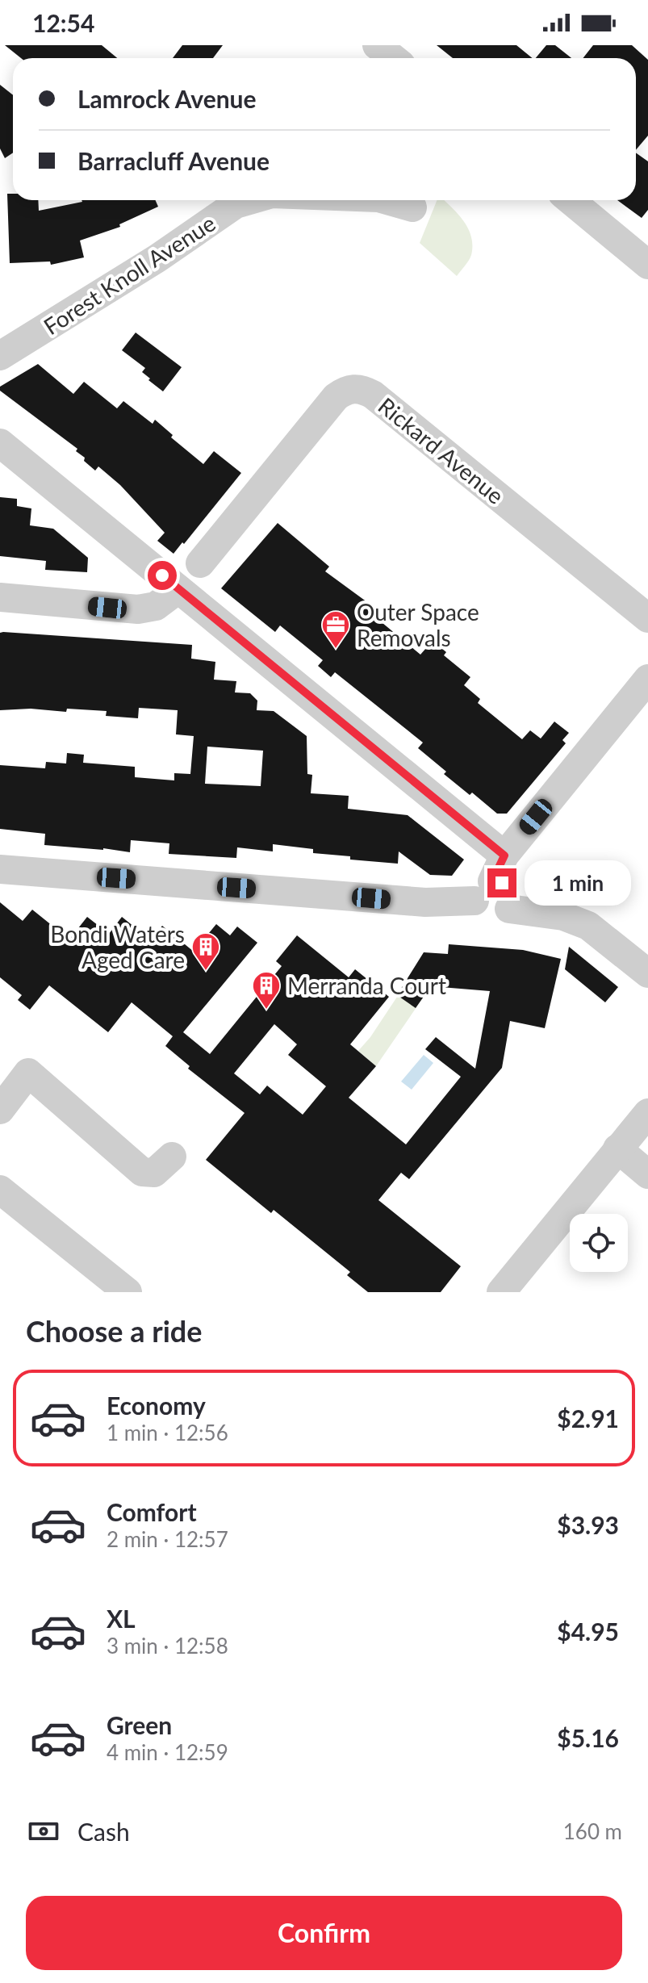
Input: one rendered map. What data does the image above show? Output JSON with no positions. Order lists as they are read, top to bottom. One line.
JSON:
{"streets":{"street":["Forest Knoll Avenue","Rickard Avenue"]},"places":{"office":["Outer Space Removals"],"building":["Bondi Waters Aged Care","Merranda Court"]},"page":{"status":"12:54","banner":["Lamrock Avenue","Barracluff Avenue"],"bubble":"1 min","heading":"Choose a ride","list":[{"name":"Economy","note":"1 min · 12:56","value":"$2.91"},{"name":"Comfort","note":"2 min · 12:57","value":"$3.93"},{"name":"XL","note":"3 min · 12:58","value":"$4.95"},{"name":"Green","note":"4 min · 12:59","value":"$5.16"}],"pay":["Cash","160 m"],"buttons":"Confirm"}}
